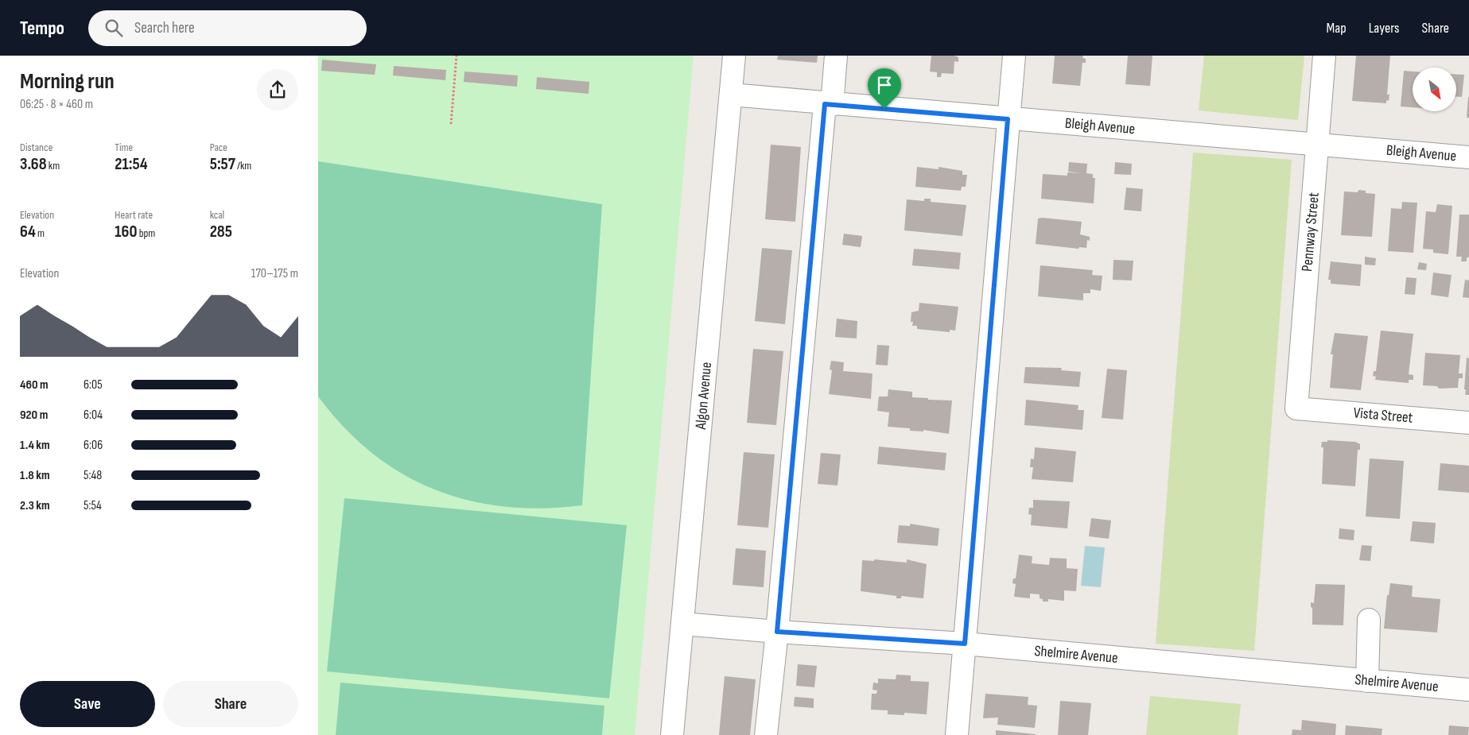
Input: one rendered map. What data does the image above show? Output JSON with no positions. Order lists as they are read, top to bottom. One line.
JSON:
{"streets":{"street":["Bleigh Avenue","Pennway Street","Algon Avenue","Vista Street","Shelmire Avenue"]},"crossings":[["Bleigh Avenue","Pennway Street"],["Bleigh Avenue","Algon Avenue"],["Pennway Street","Vista Street"],["Algon Avenue","Shelmire Avenue"]],"north":"bottom right","page":{"header":"Tempo","search":"Search here","nav":["Map","Layers","Share"],"heading":["Morning run","06:25 · 8 × 460 m"],"stats":[["Distance","3.68 km"],["Time","21:54"],["Pace","5:57 /km"],["Elevation","64 m"],["Heart rate","160 bpm"],["kcal","285"]],"chart":["Elevation","170–175 m"],"list":[{"name":"460 m","note":"6:05"},{"name":"920 m","note":"6:04"},{"name":"1.4 km","note":"6:06"},{"name":"1.8 km","note":"5:48"},{"name":"2.3 km","note":"5:54"}],"buttons":["Save","Share"]}}
